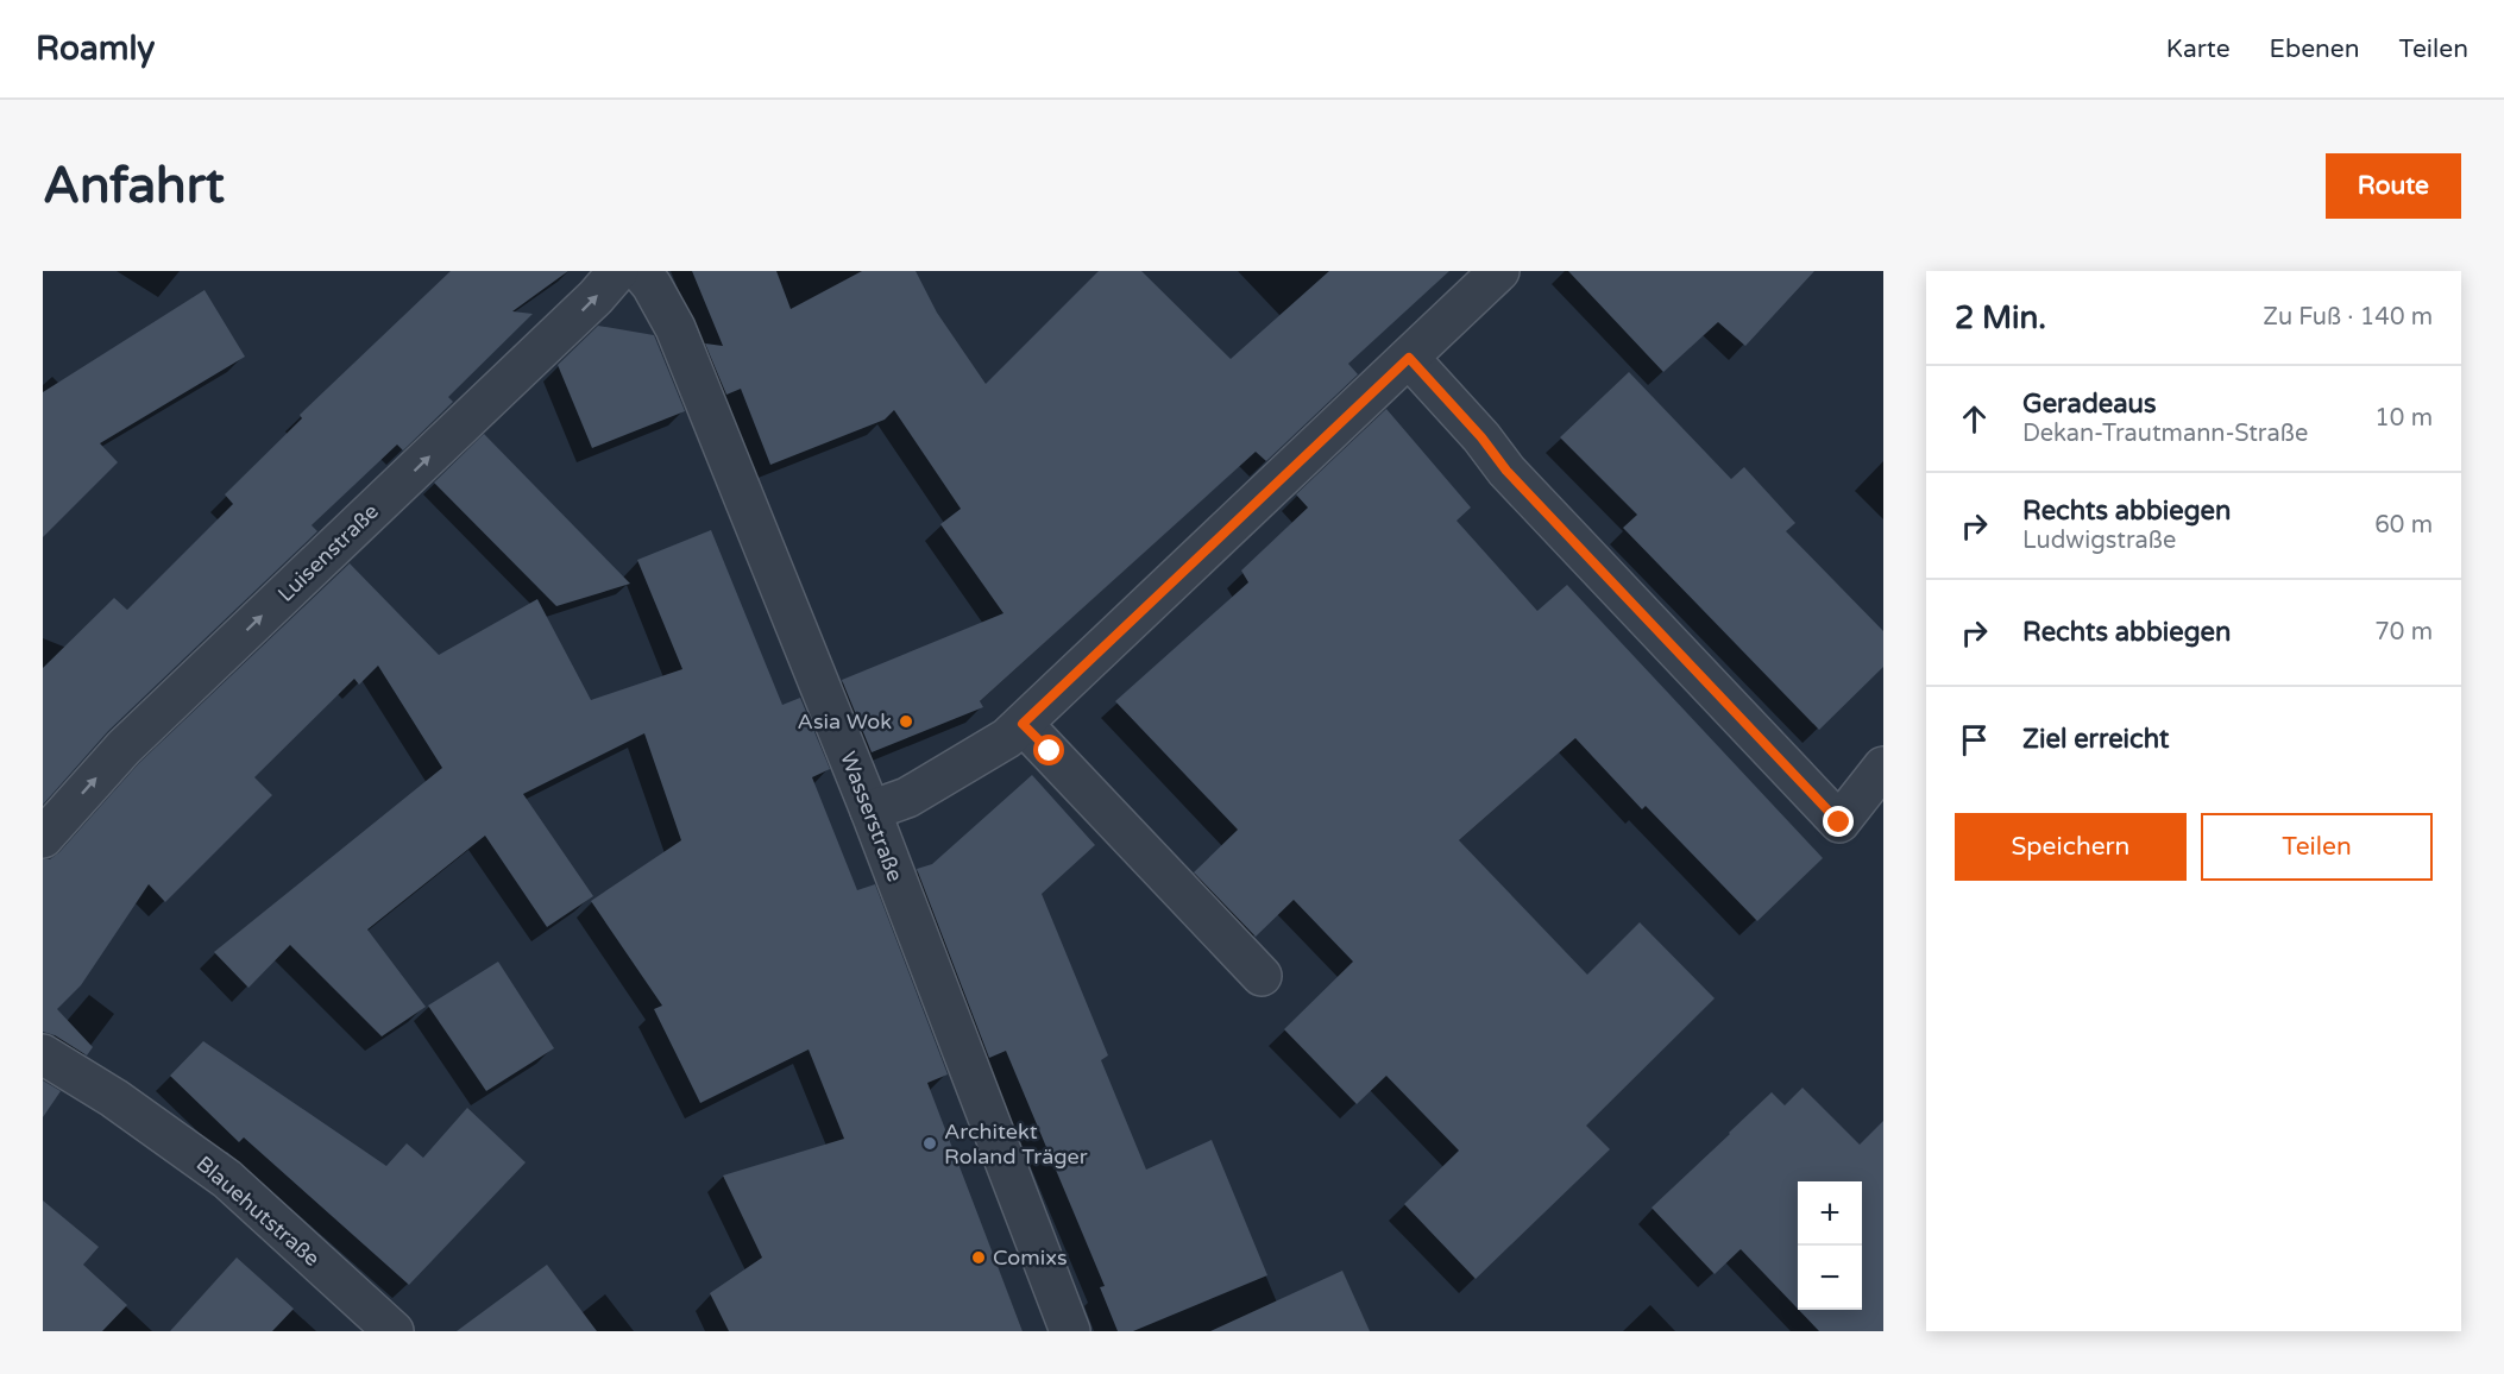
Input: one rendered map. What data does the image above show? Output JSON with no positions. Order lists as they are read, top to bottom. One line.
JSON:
{"streets":{"street":["Luisenstraße","Wasserstraße","Blauehutstraße"]},"one_way":["Luisenstraße"],"places":["Asia Wok","Architekt Roland Träger","Comixs"],"page":{"header":"Roamly","nav":["Karte","Ebenen","Teilen"],"buttons":["Route",["Speichern","Teilen"]],"title":"Anfahrt","heading":["2 Min.","Zu Fuß · 140 m"],"list":[["Geradeaus","Dekan-Trautmann-Straße","10 m"],["Rechts abbiegen","Ludwigstraße","60 m"],["Rechts abbiegen","70 m"],"Ziel erreicht"],"map_buttons":["+","−"]}}
